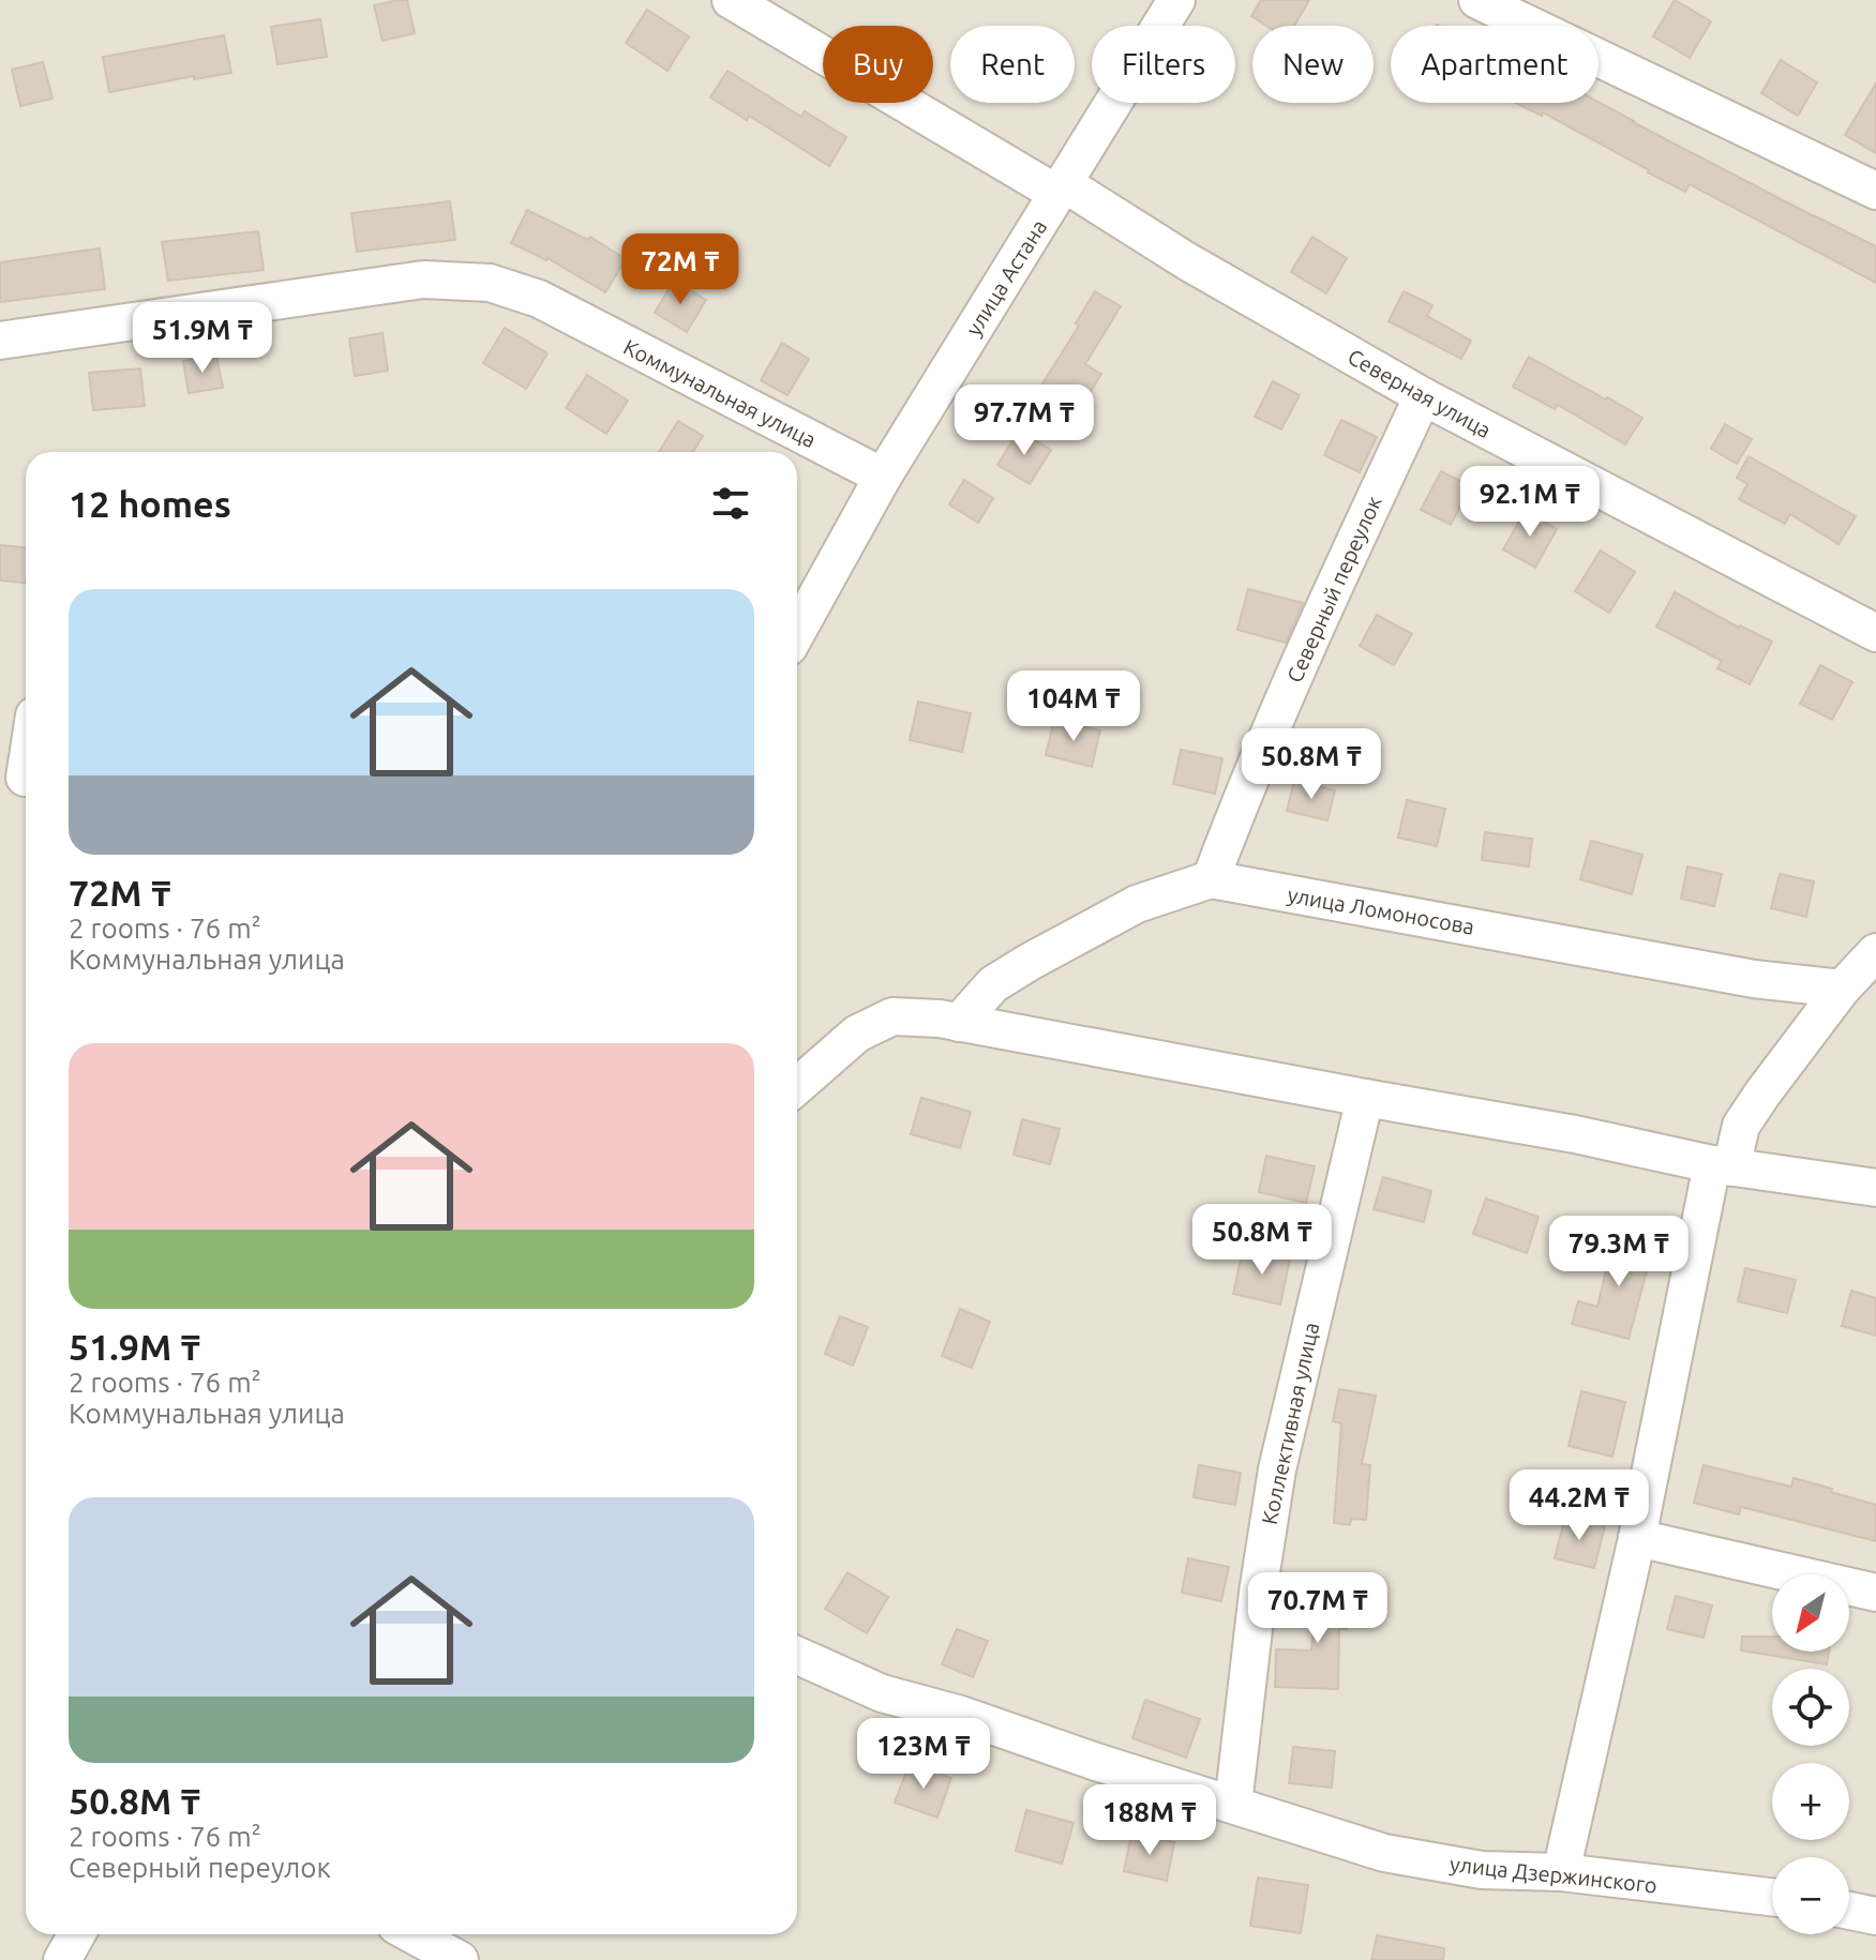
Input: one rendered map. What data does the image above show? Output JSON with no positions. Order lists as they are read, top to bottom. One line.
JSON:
{"streets":{"street":["улица Астана","Коммунальная улица","Северная улица","Северный переулок","улица Ломоносова","Коллективная улица","улица Дзержинского"]},"crossings":[["улица Астана","Коммунальная улица"],["улица Астана","Северная улица"],["Северная улица","Северный переулок"],["Северный переулок","улица Ломоносова"],["Коллективная улица","улица Дзержинского"]],"north":"bottom left","page":{"chip":["Buy","Rent","Filters","New","Apartment"],"price":["72M ₸","51.9M ₸","97.7M ₸","92.1M ₸","104M ₸","50.8M ₸","50.8M ₸","79.3M ₸","44.2M ₸","70.7M ₸","123M ₸","188M ₸"],"heading":"12 homes","list":[{"name":"72M ₸","note":"2 rooms · 76 m² · Коммунальная улица"},{"name":"51.9M ₸","note":"2 rooms · 76 m² · Коммунальная улица"},{"name":"50.8M ₸","note":"2 rooms · 76 m² · Северный переулок"}],"map_buttons":["+","−"]}}
